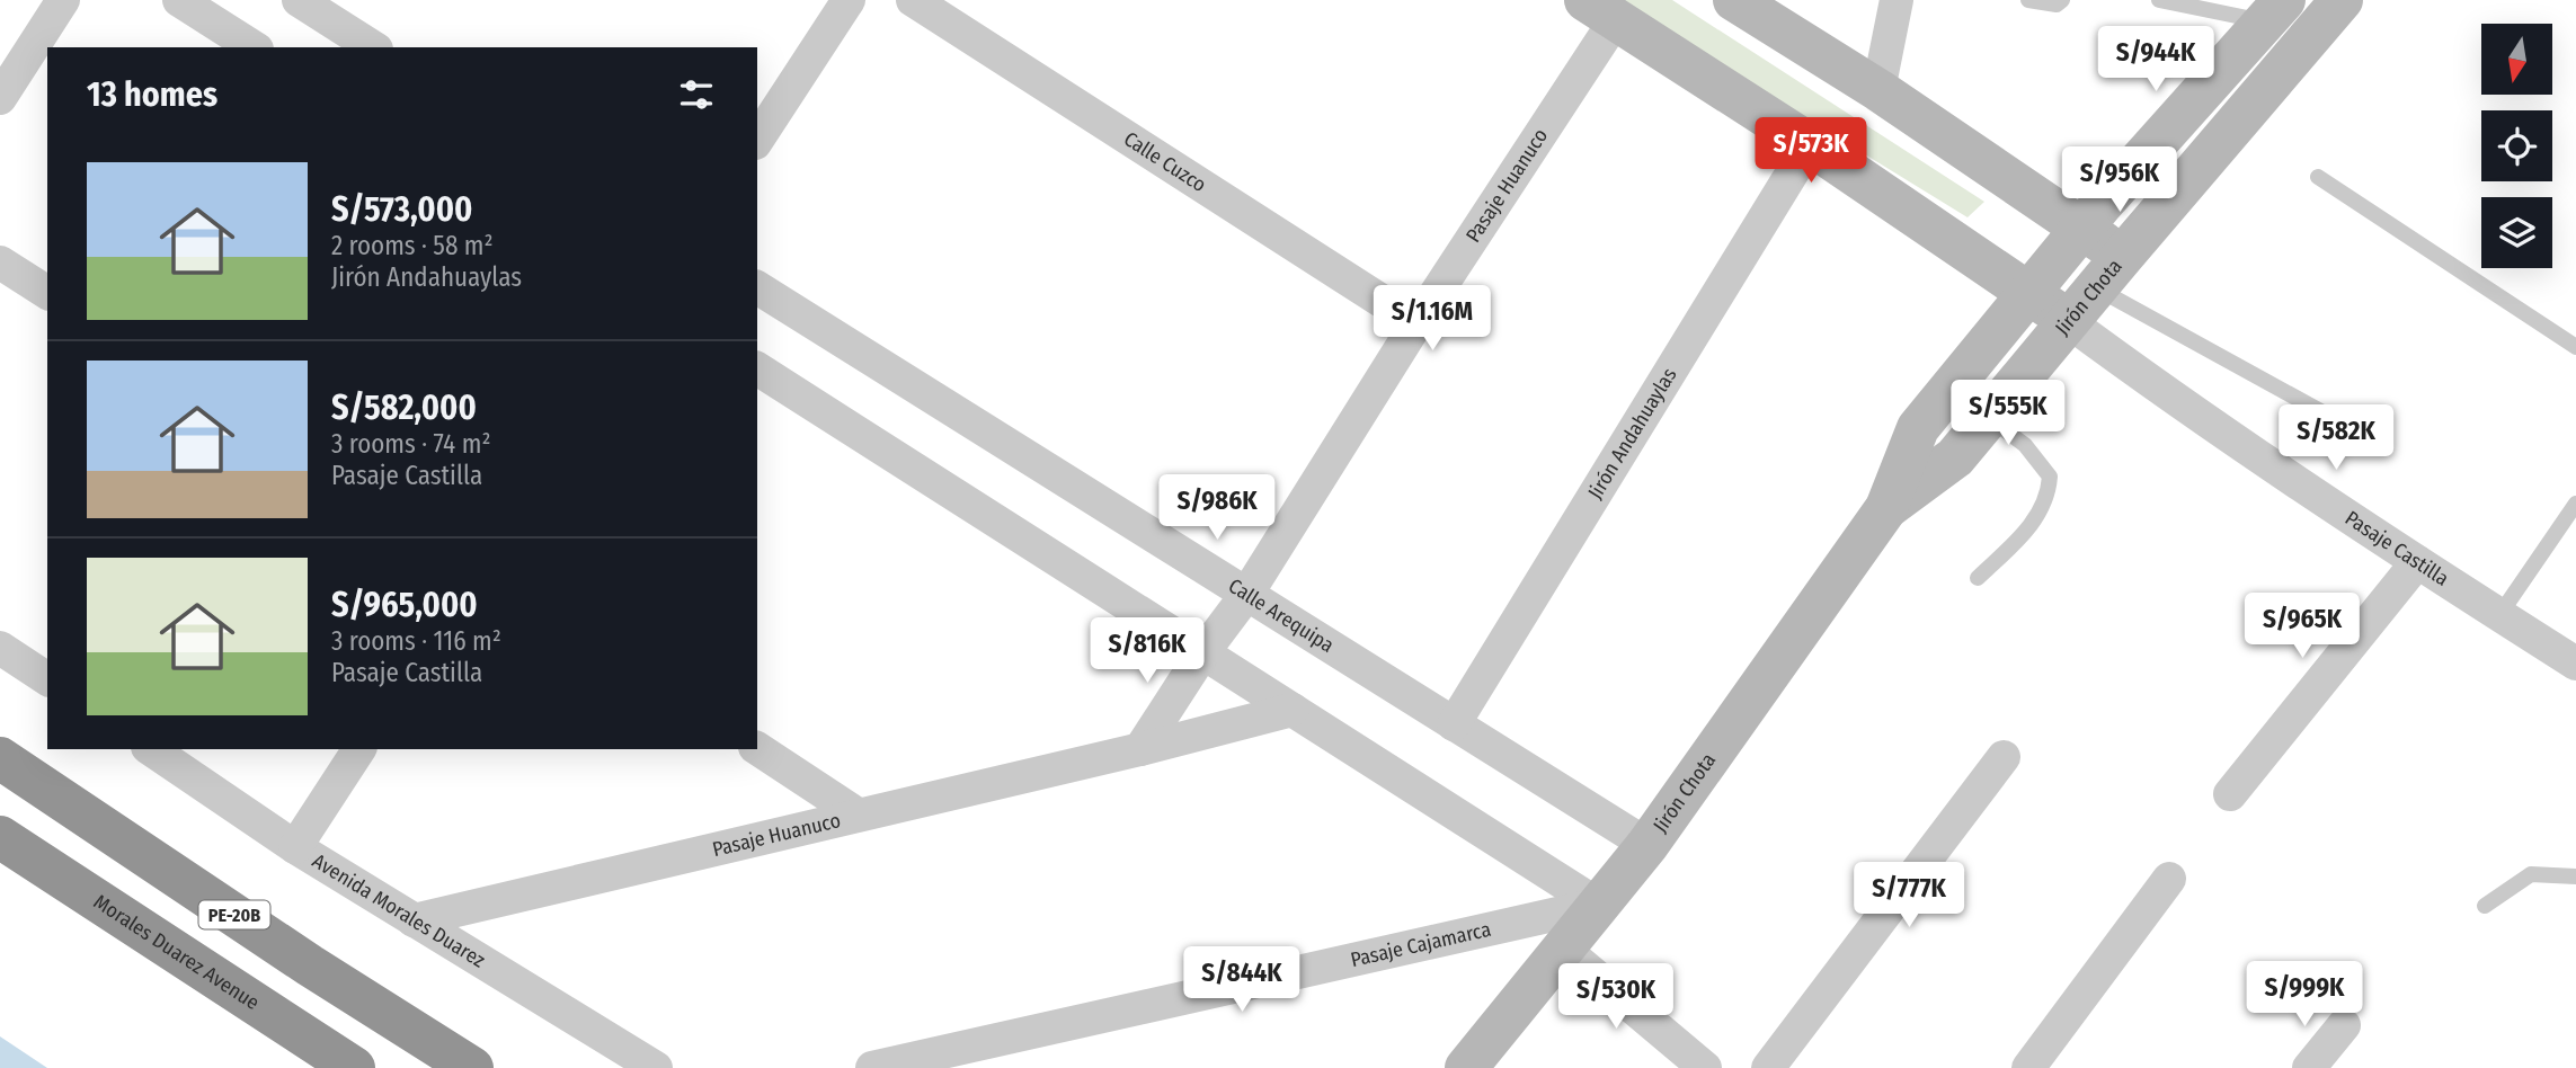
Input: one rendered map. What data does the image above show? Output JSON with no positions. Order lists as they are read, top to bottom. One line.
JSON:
{"streets":{"highway":["PE-20B","Morales Duarez Avenue"],"street":["Calle Cuzco","Pasaje Huanuco","Jirón Chota","Jirón Andahuaylas","Pasaje Castilla","Calle Arequipa","Avenida Morales Duarez","Pasaje Cajamarca"]},"crossings":[["Calle Cuzco","Pasaje Huanuco"],["Pasaje Huanuco","Calle Arequipa"],["Pasaje Huanuco","Avenida Morales Duarez"],["Jirón Chota","Pasaje Castilla"],["Jirón Chota","Calle Arequipa"],["Jirón Chota","Pasaje Cajamarca"],["Jirón Andahuaylas","Calle Arequipa"]],"north":"bottom","page":{"price":["S/944K","S/573K","S/956K","S/1.16M","S/555K","S/582K","S/986K","S/965K","S/816K","S/777K","S/844K","S/999K","S/530K"],"heading":"13 homes","list":[{"name":"S/573,000","note":"2 rooms · 58 m² · Jirón Andahuaylas"},{"name":"S/582,000","note":"3 rooms · 74 m² · Pasaje Castilla"},{"name":"S/965,000","note":"3 rooms · 116 m² · Pasaje Castilla"}]}}
